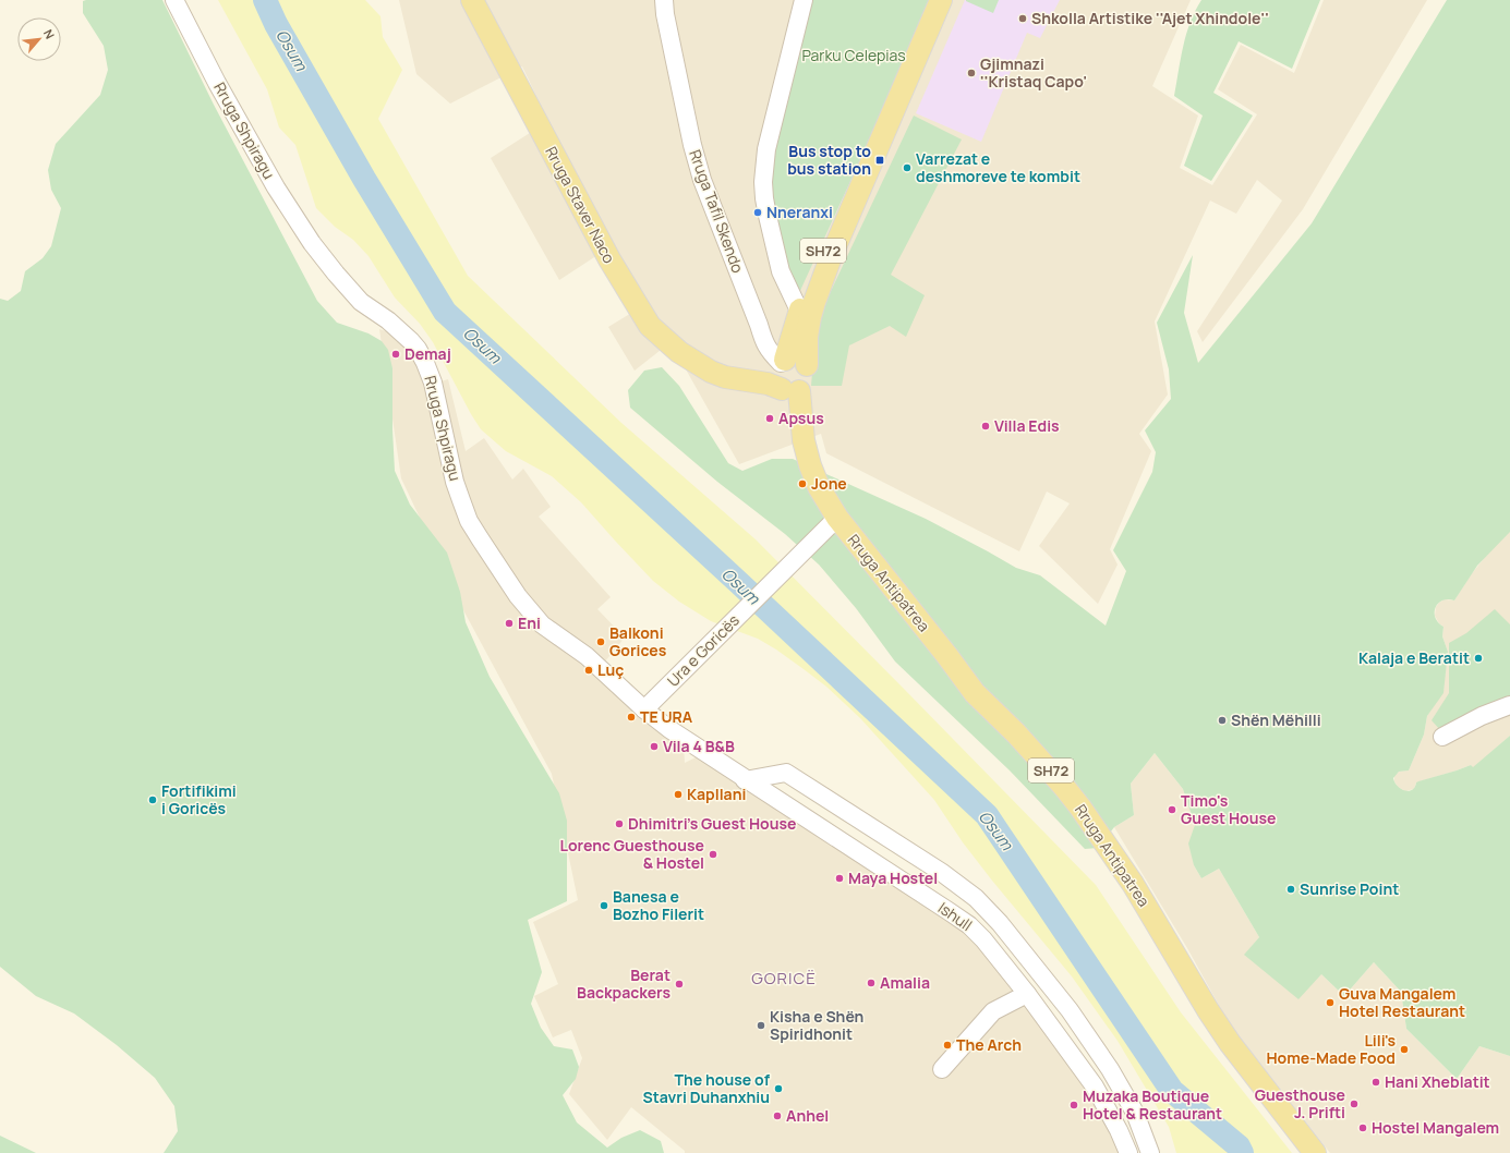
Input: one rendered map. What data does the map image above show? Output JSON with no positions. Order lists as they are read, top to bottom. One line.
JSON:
{"streets":{"main road":["Rruga Staver Naco","SH72","Rruga Antipatrea"],"street":["Rruga Shpiragu","Rruga Tafil Skendo","Ura e Goricës","Ishull"]},"crossings":[["Rruga Shpiragu","Ura e Goricës"],["Rruga Shpiragu","Ishull"],["Rruga Staver Naco","Rruga Tafil Skendo"],["Rruga Staver Naco","Rruga Antipatrea"],["Rruga Tafil Skendo","Rruga Antipatrea"],["Rruga Antipatrea","Ura e Goricës"],["Ura e Goricës","Ishull"]],"districts":["GORICË"],"water":["Osum"],"parks":["Parku Celepias"],"places":{"other":["Shkolla Artistike ''Ajet Xhindole''","Gjimnazi ''Kristaq Capo'","Varrezat e deshmoreve te kombit","Nneranxi","Demaj","Apsus","Villa Edis","Jone","Eni","Balkoni Gorices","Kalaja e Beratit","Luç","TE URA","Shën Mëhilli","Vila 4 B&B","Kapllani","Fortifikimi i Goricës","Timo's Guest House","Dhimitri's Guest House","Lorenc Guesthouse & Hostel","Maya Hostel","Sunrise Point","Banesa e Bozho Filerit","Amalia","Berat Backpackers","Guva Mangalem Hotel Restaurant","Kisha e Shën Spiridhonit","The Arch","Lili's Home-Made Food","Hani Xheblatit","The house of Stavri Duhanxhiu","Guesthouse J. Prifti","Muzaka Boutique Hotel & Restaurant","Anhel","Hostel Mangalem"],"transit":["Bus stop to bus station"]},"north":"top right"}
